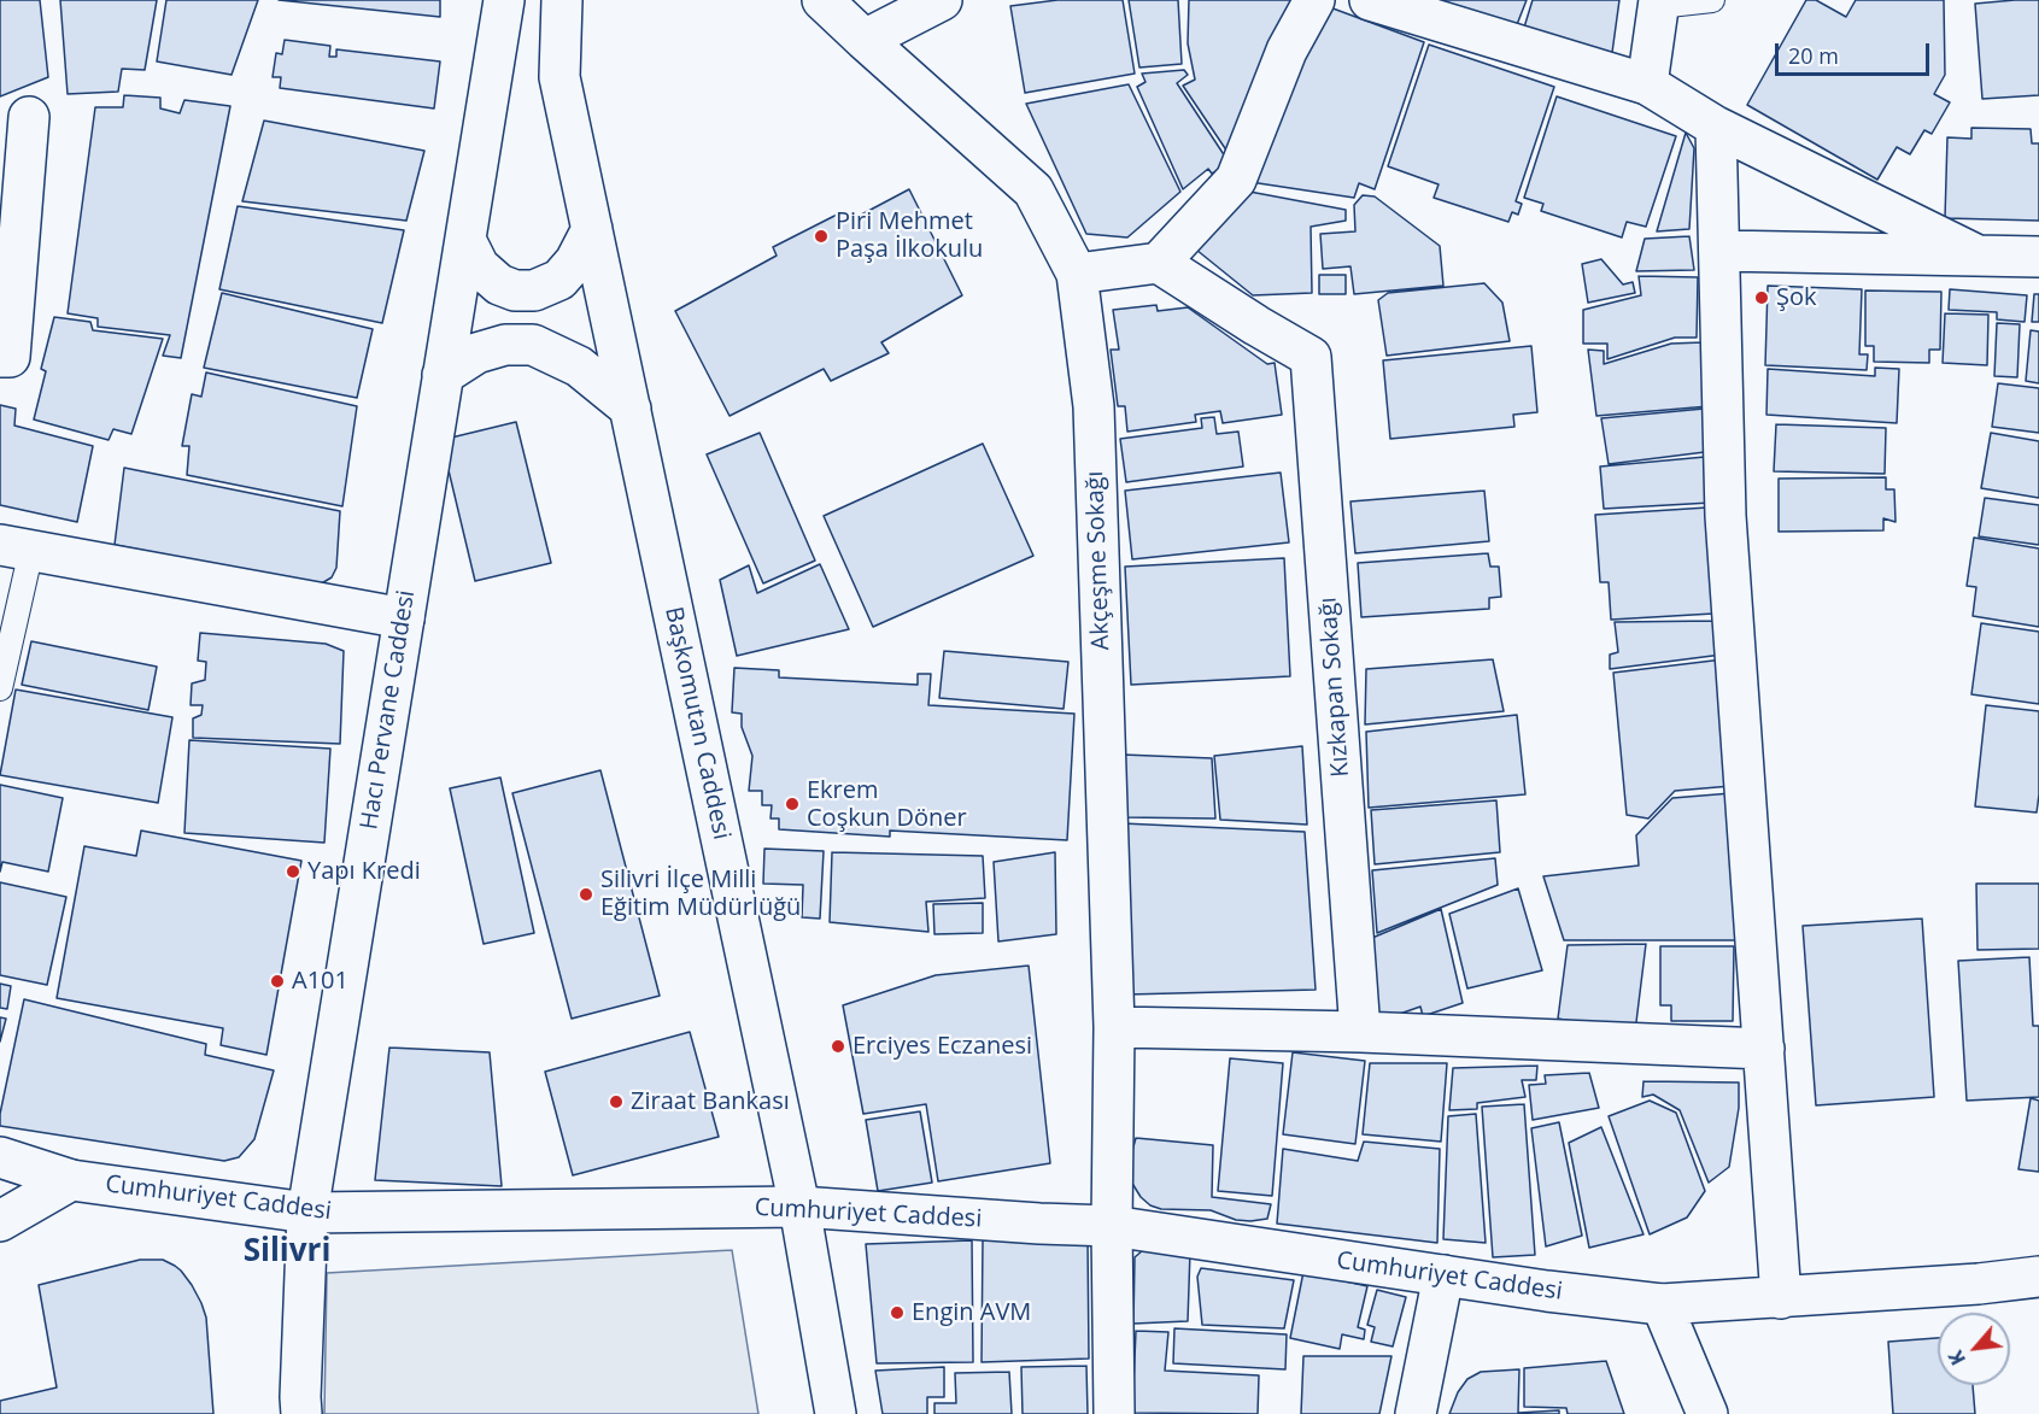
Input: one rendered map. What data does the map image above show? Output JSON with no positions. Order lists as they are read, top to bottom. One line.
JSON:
{"streets":{"street":["Akçeşme Sokağı","Kızkapan Sokağı","Hacı Pervane Caddesi","Başkomutan Caddesi","Cumhuriyet Caddesi"]},"crossings":[["Akçeşme Sokağı","Cumhuriyet Caddesi"],["Hacı Pervane Caddesi","Cumhuriyet Caddesi"],["Başkomutan Caddesi","Cumhuriyet Caddesi"]],"districts":["Silivri"],"places":["Piri Mehmet Paşa İlkokulu","Şok","Ekrem Coşkun Döner","Yapı Kredi","Silivri İlçe Milli Eğitim Müdürlüğü","A101","Erciyes Eczanesi","Ziraat Bankası","Engin AVM"],"scale_bar":"20 m","north":"bottom left"}
